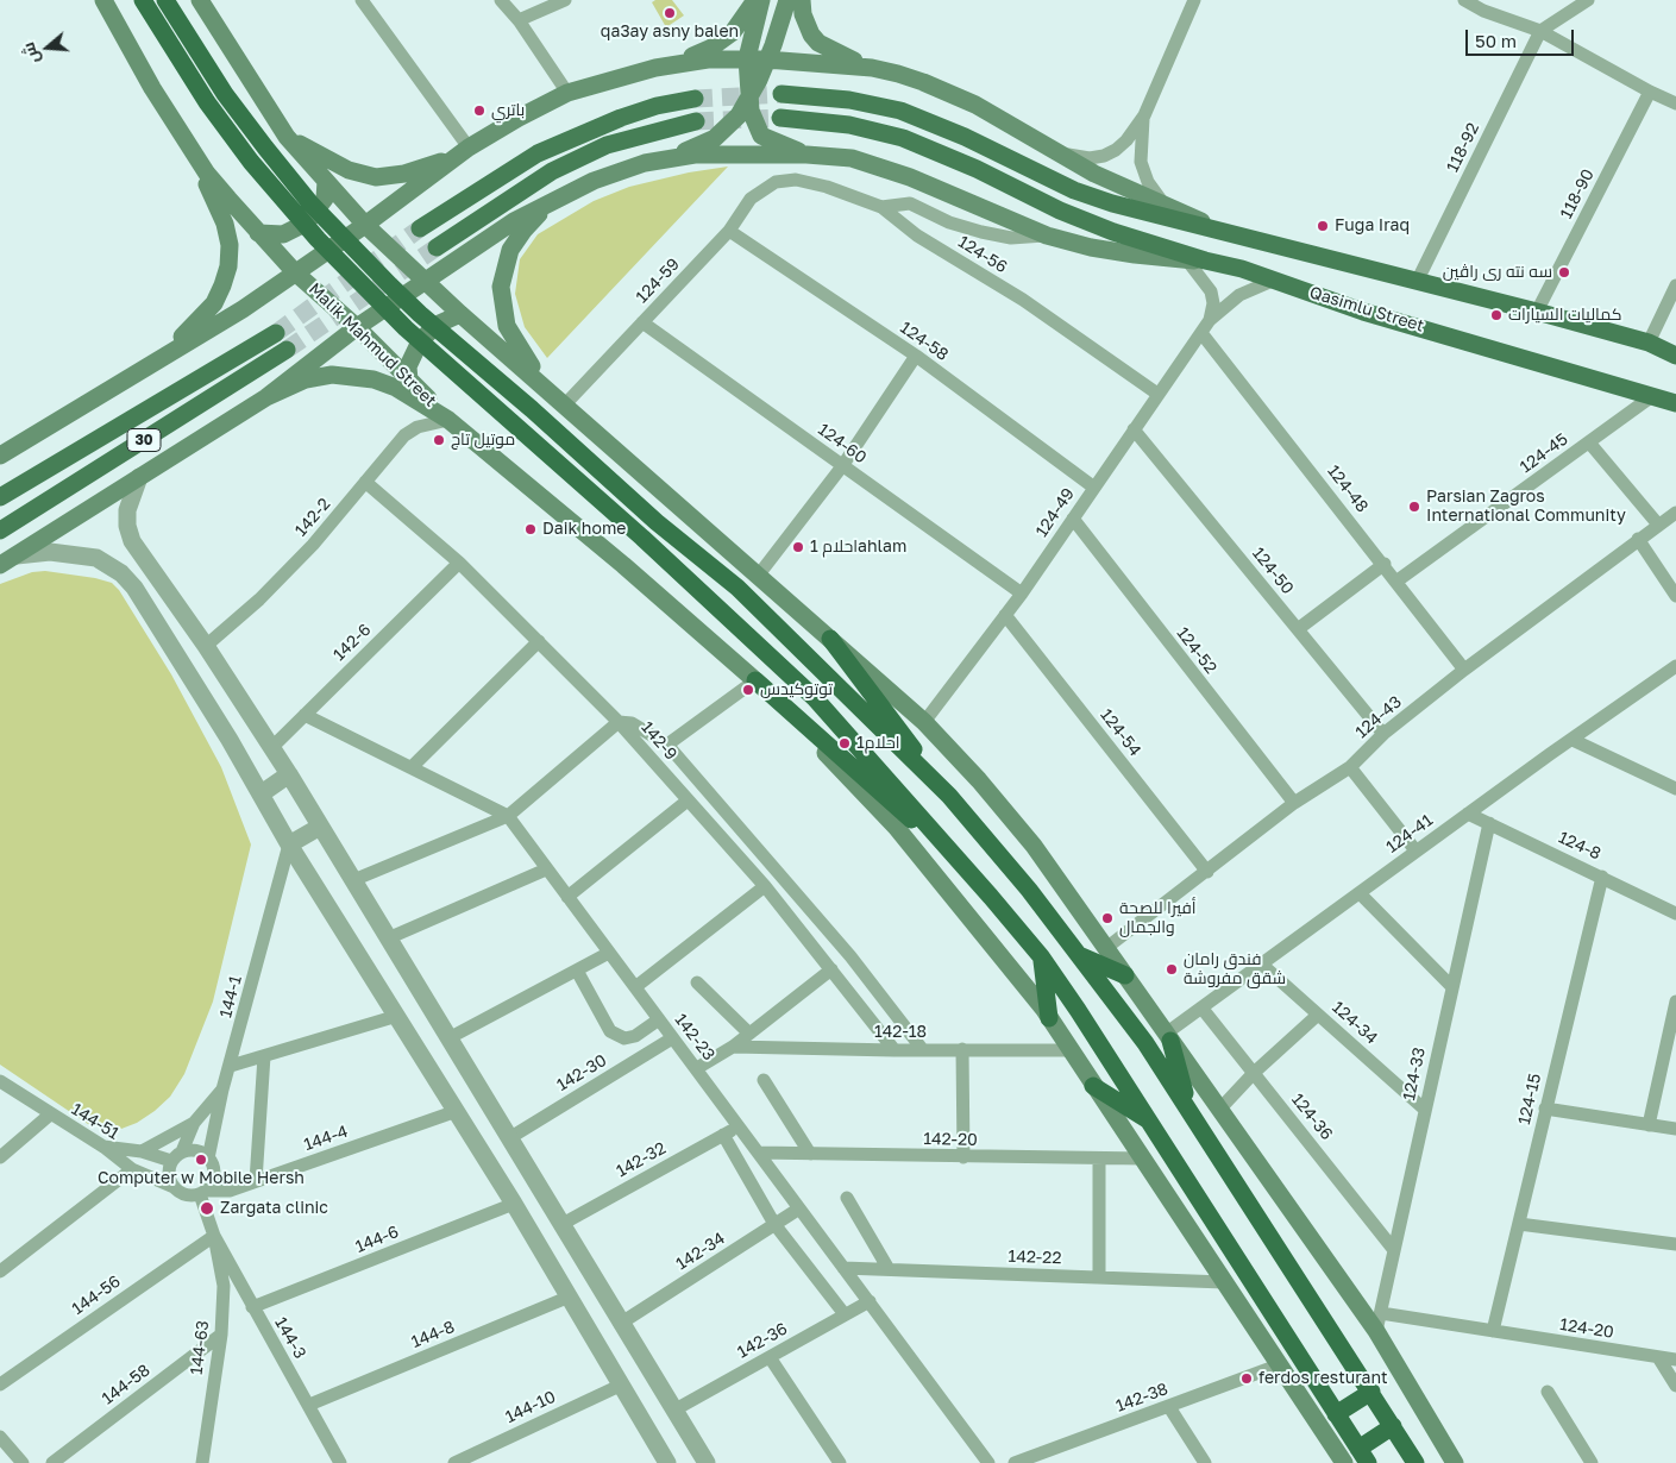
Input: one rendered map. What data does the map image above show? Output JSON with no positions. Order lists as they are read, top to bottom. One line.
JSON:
{"streets":{"main road":["Qasimlu Street","Malik Mahmud Street","30"],"street":["118-92","118-90","124-56","124-59","124-58","124-60","124-45","124-48","124-49","142-2","124-50","142-6","124-52","124-43","124-54","142-9","124-41","124-8","144-1","124-34","142-18","142-23","142-30","124-33","124-15","124-36","144-51","144-4","142-20","142-32","144-6","142-34","142-22","144-56","124-20","144-8","144-3","142-36","144-63","144-58","142-38","144-10"]},"crossings":[["124-56","124-59"],["124-56","124-49"],["124-59","124-58"],["124-59","124-60"],["Qasimlu Street","124-45"],["124-58","124-49"],["Malik Mahmud Street","30"],["Malik Mahmud Street","142-2"],["124-60","124-49"],["124-45","124-48"],["124-48","124-49"],["124-48","124-43"],["124-49","124-50"],["124-49","124-52"],["124-49","124-54"],["142-2","142-9"],["124-50","124-43"],["142-6","142-9"],["142-6","142-23"],["124-52","124-43"],["124-43","124-54"],["142-9","142-18"],["124-41","124-8"],["124-41","124-34"],["124-41","124-36"],["124-8","124-33"],["124-8","124-15"],["144-1","144-51"],["144-1","144-4"],["144-1","144-3"],["124-34","124-33"],["142-23","142-30"],["142-23","142-20"],["142-23","142-32"],["142-23","142-34"],["142-23","142-22"],["142-23","142-36"],["124-33","124-36"],["124-33","124-20"],["124-15","124-20"],["144-51","144-4"],["144-51","144-3"],["144-4","144-3"],["144-6","144-3"],["144-56","144-3"],["144-56","144-63"],["144-8","144-3"],["144-3","144-63"],["144-63","144-58"]],"places":["qa3ay asny balen","باتري","Fuga Iraq","سه نته رى راڤين","كماليات السيارات","موتيل تاج","Parsian Zagros International Community","Daik home","احلام 1ahlam","توتوكيدس","احلام1","أفيرا للصحة والجمال","فندق رامان شقق مفروشة","Computer w Mobile Hersh","Zargata clinic","ferdos resturant"],"scale_bar":"50 m","north":"left"}
